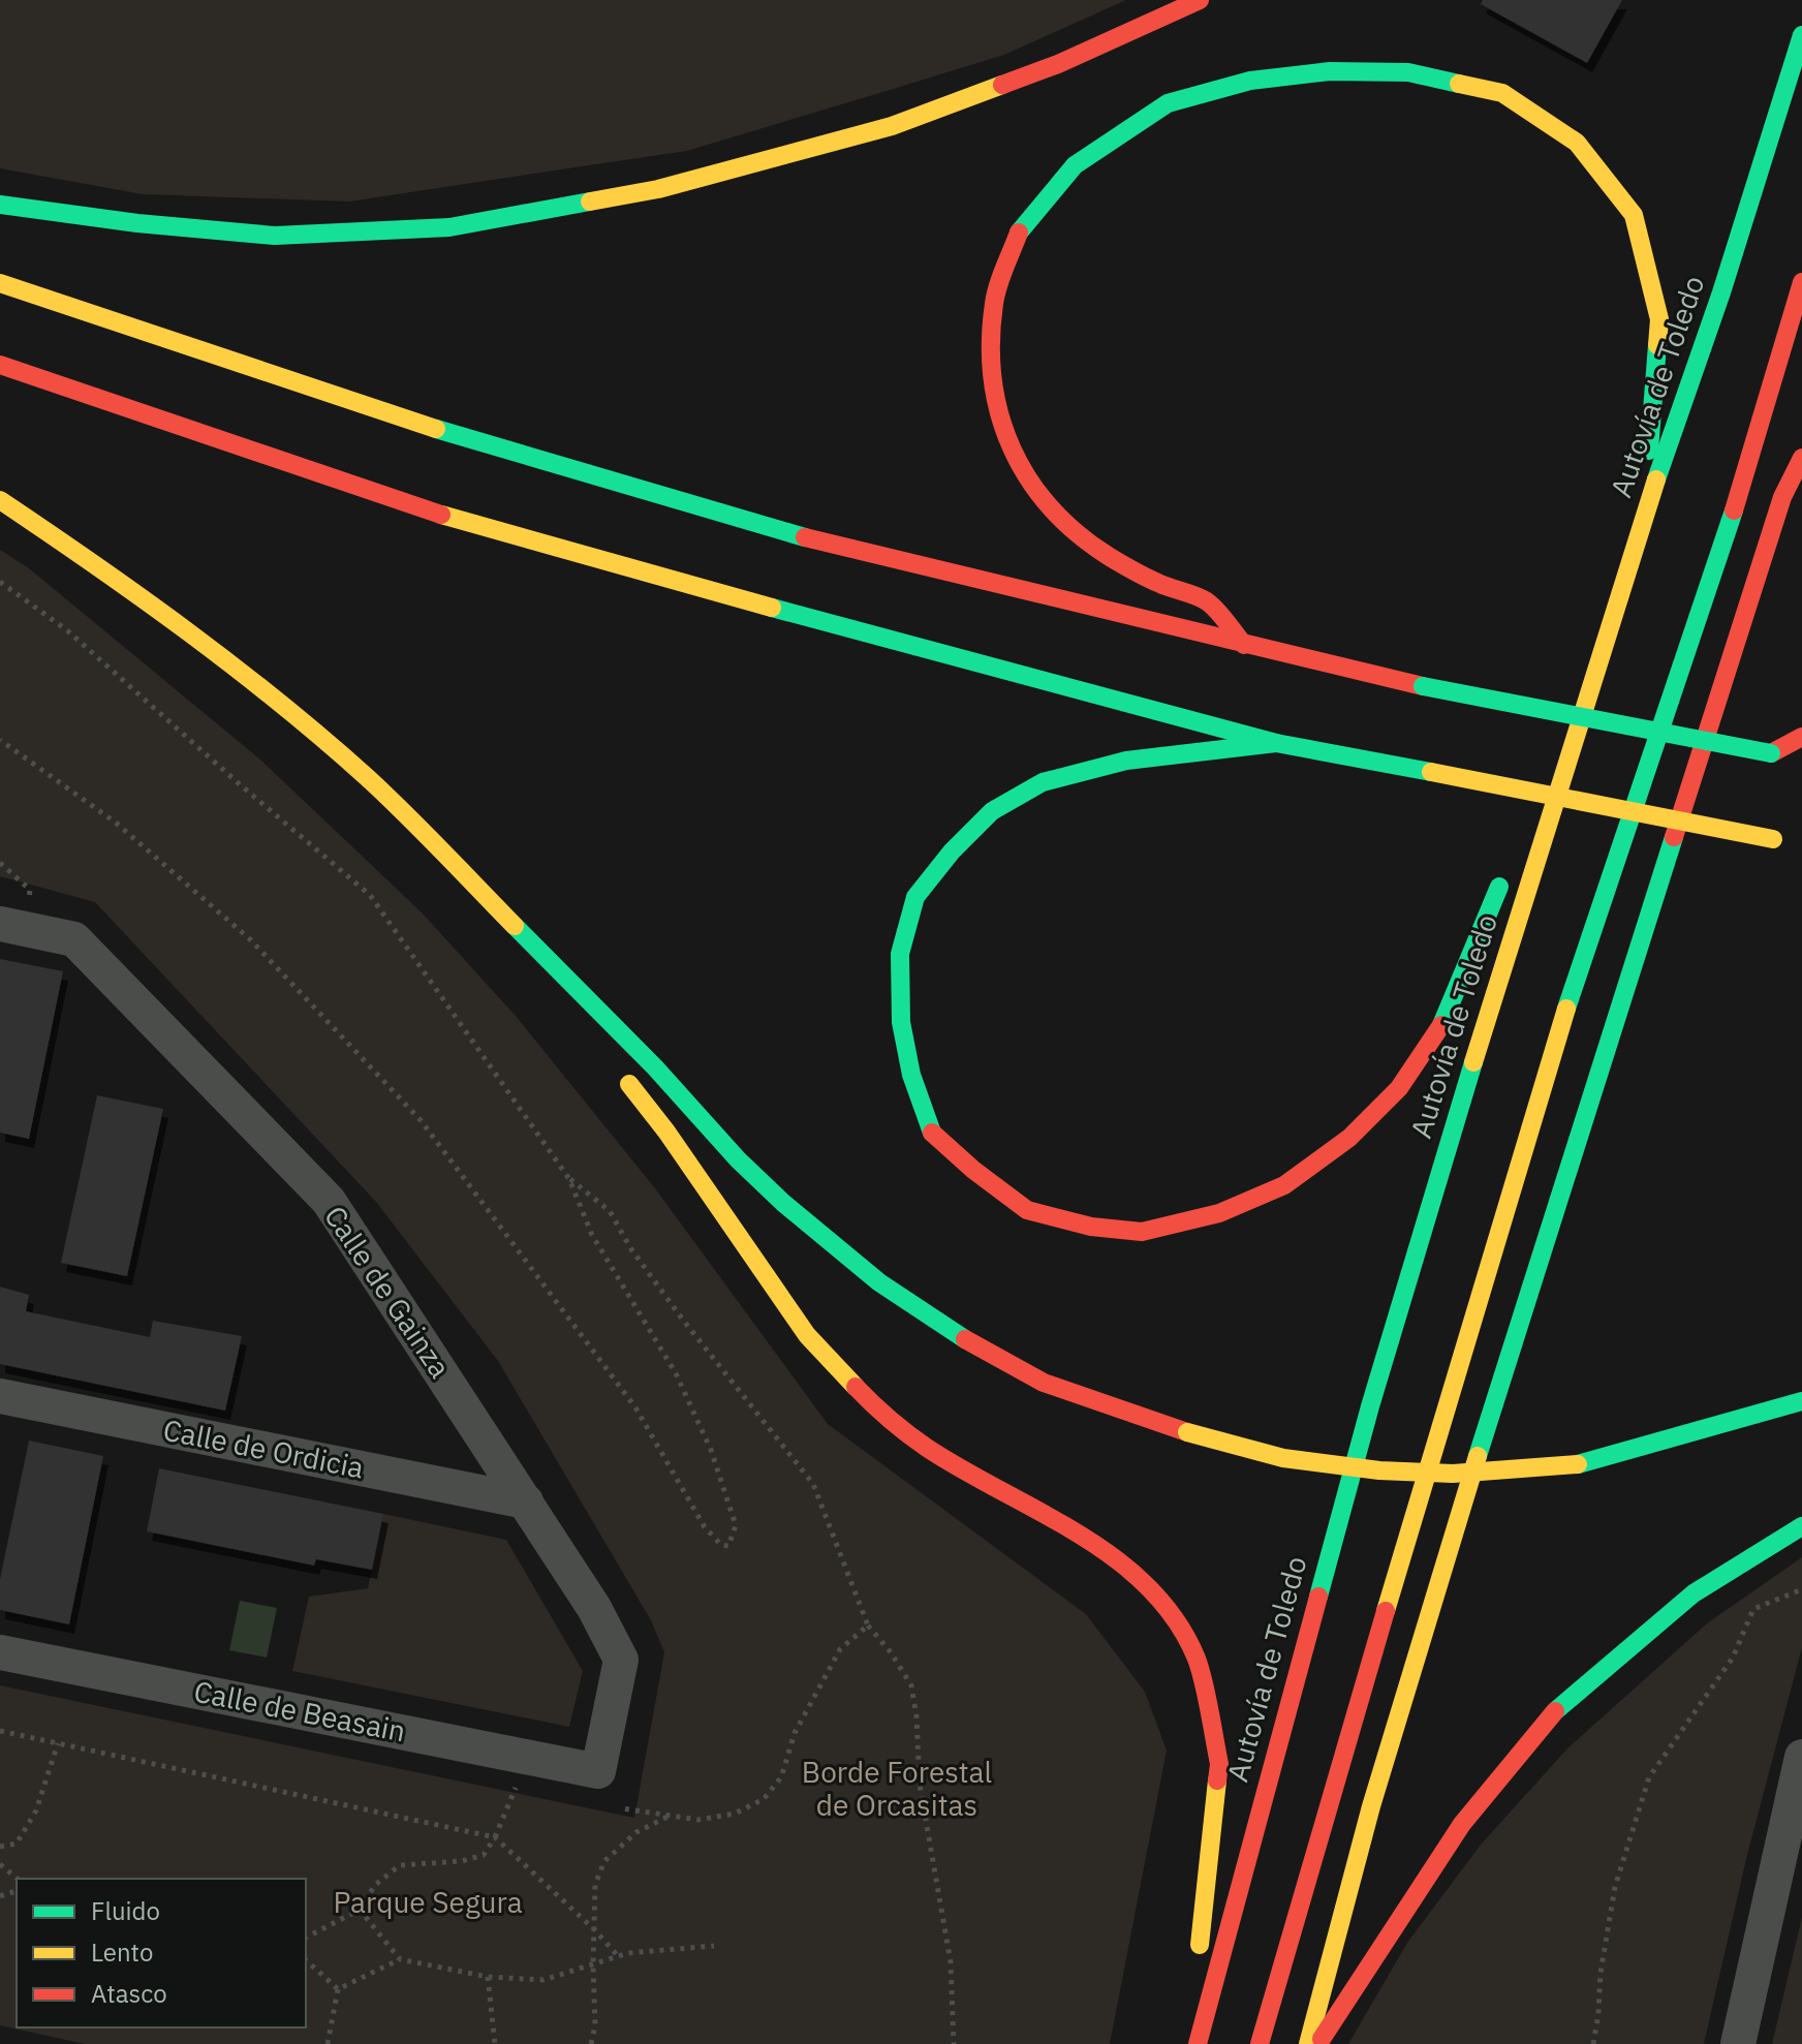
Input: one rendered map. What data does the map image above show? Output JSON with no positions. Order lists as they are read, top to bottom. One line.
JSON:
{"streets":{"highway":["Autovía de Toledo"],"street":["Calle de Gainza","Calle de Ordicia","Calle de Beasain"]},"crossings":[["Calle de Gainza","Calle de Ordicia"],["Calle de Gainza","Calle de Beasain"]],"parks":["Borde Forestal de Orcasitas","Parque Segura"],"legend":["Fluido","Lento","Atasco"]}
